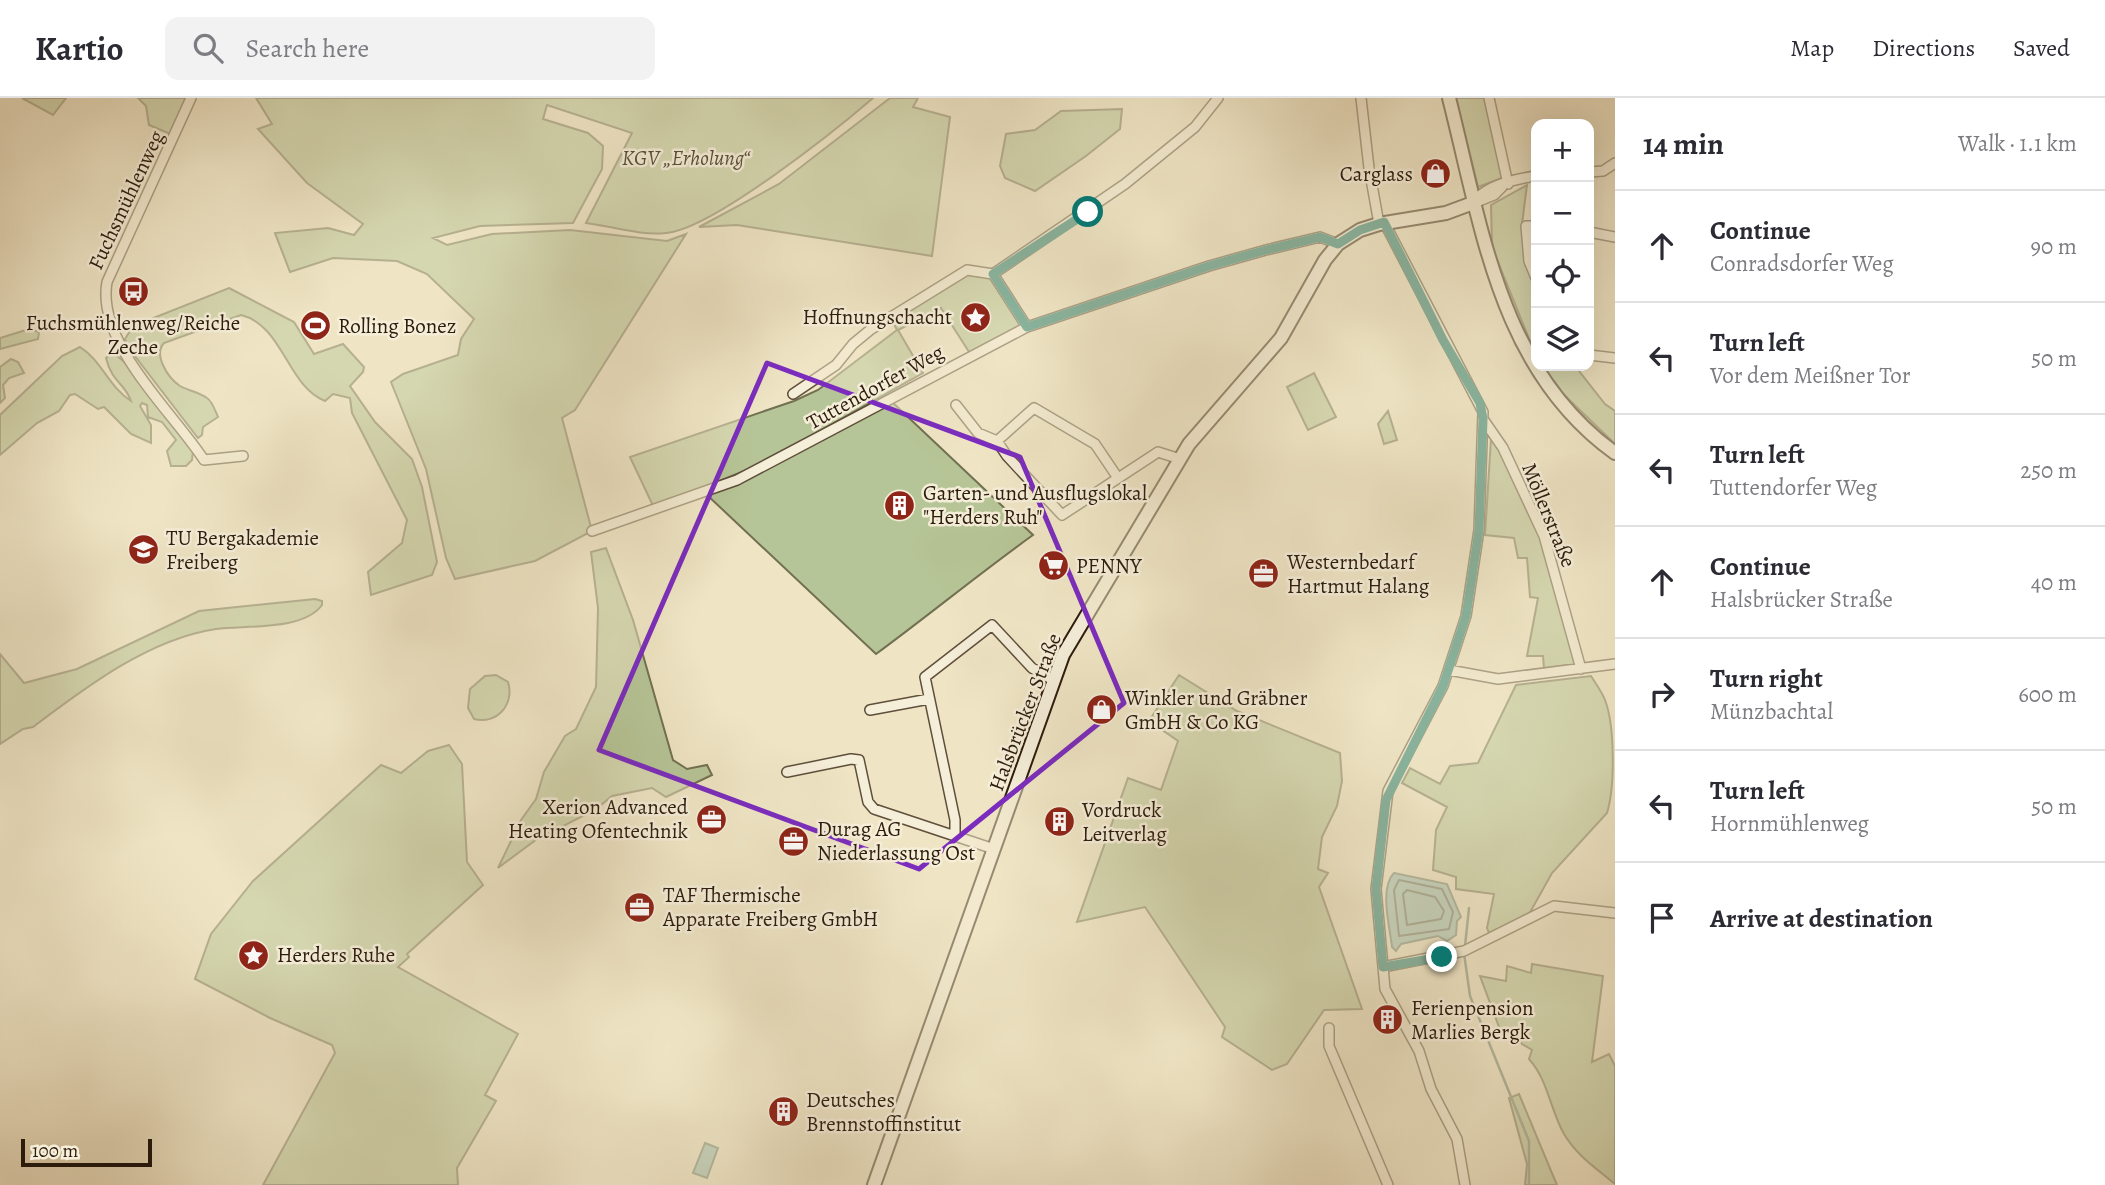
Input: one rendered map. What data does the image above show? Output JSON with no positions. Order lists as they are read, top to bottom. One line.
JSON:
{"streets":{"main road":["Halsbrücker Straße"],"street":["Fuchsmühlenweg","Tuttendorfer Weg","Möllerstraße"]},"crossings":[["Tuttendorfer Weg","Halsbrücker Straße"]],"parks":["KGV „Erholung“"],"places":{"shop":["Carglass","Winkler und Gräbner GmbH & Co KG"],"bus stop":["Fuchsmühlenweg/Reiche Zeche"],"place":["Hoffnungschacht","Herders Ruhe"],"sports":["Rolling Bonez"],"building":["Garten- und Ausflugslokal \"Herders Ruh\"","Vordruck Leitverlag","Ferienpension Marlies Bergk","Deutsches Brennstoffinstitut"],"school or university":["TU Bergakademie Freiberg"],"supermarket":["PENNY"],"office":["Westernbedarf Hartmut Halang","Xerion Advanced Heating Ofentechnik","Durag AG Niederlassung Ost","TAF Thermische Apparate Freiberg GmbH"]},"scale_bar":"100 m","page":{"header":"Kartio","search":"Search here","nav":["Map","Directions","Saved"],"heading":["14 min","Walk · 1.1 km"],"map_buttons":["+","−"],"list":[["Continue","Conradsdorfer Weg","90 m"],["Turn left","Vor dem Meißner Tor","50 m"],["Turn left","Tuttendorfer Weg","250 m"],["Continue","Halsbrücker Straße","40 m"],["Turn right","Münzbachtal","600 m"],["Turn left","Hornmühlenweg","50 m"],"Arrive at destination"],"scale":"100 m"}}
